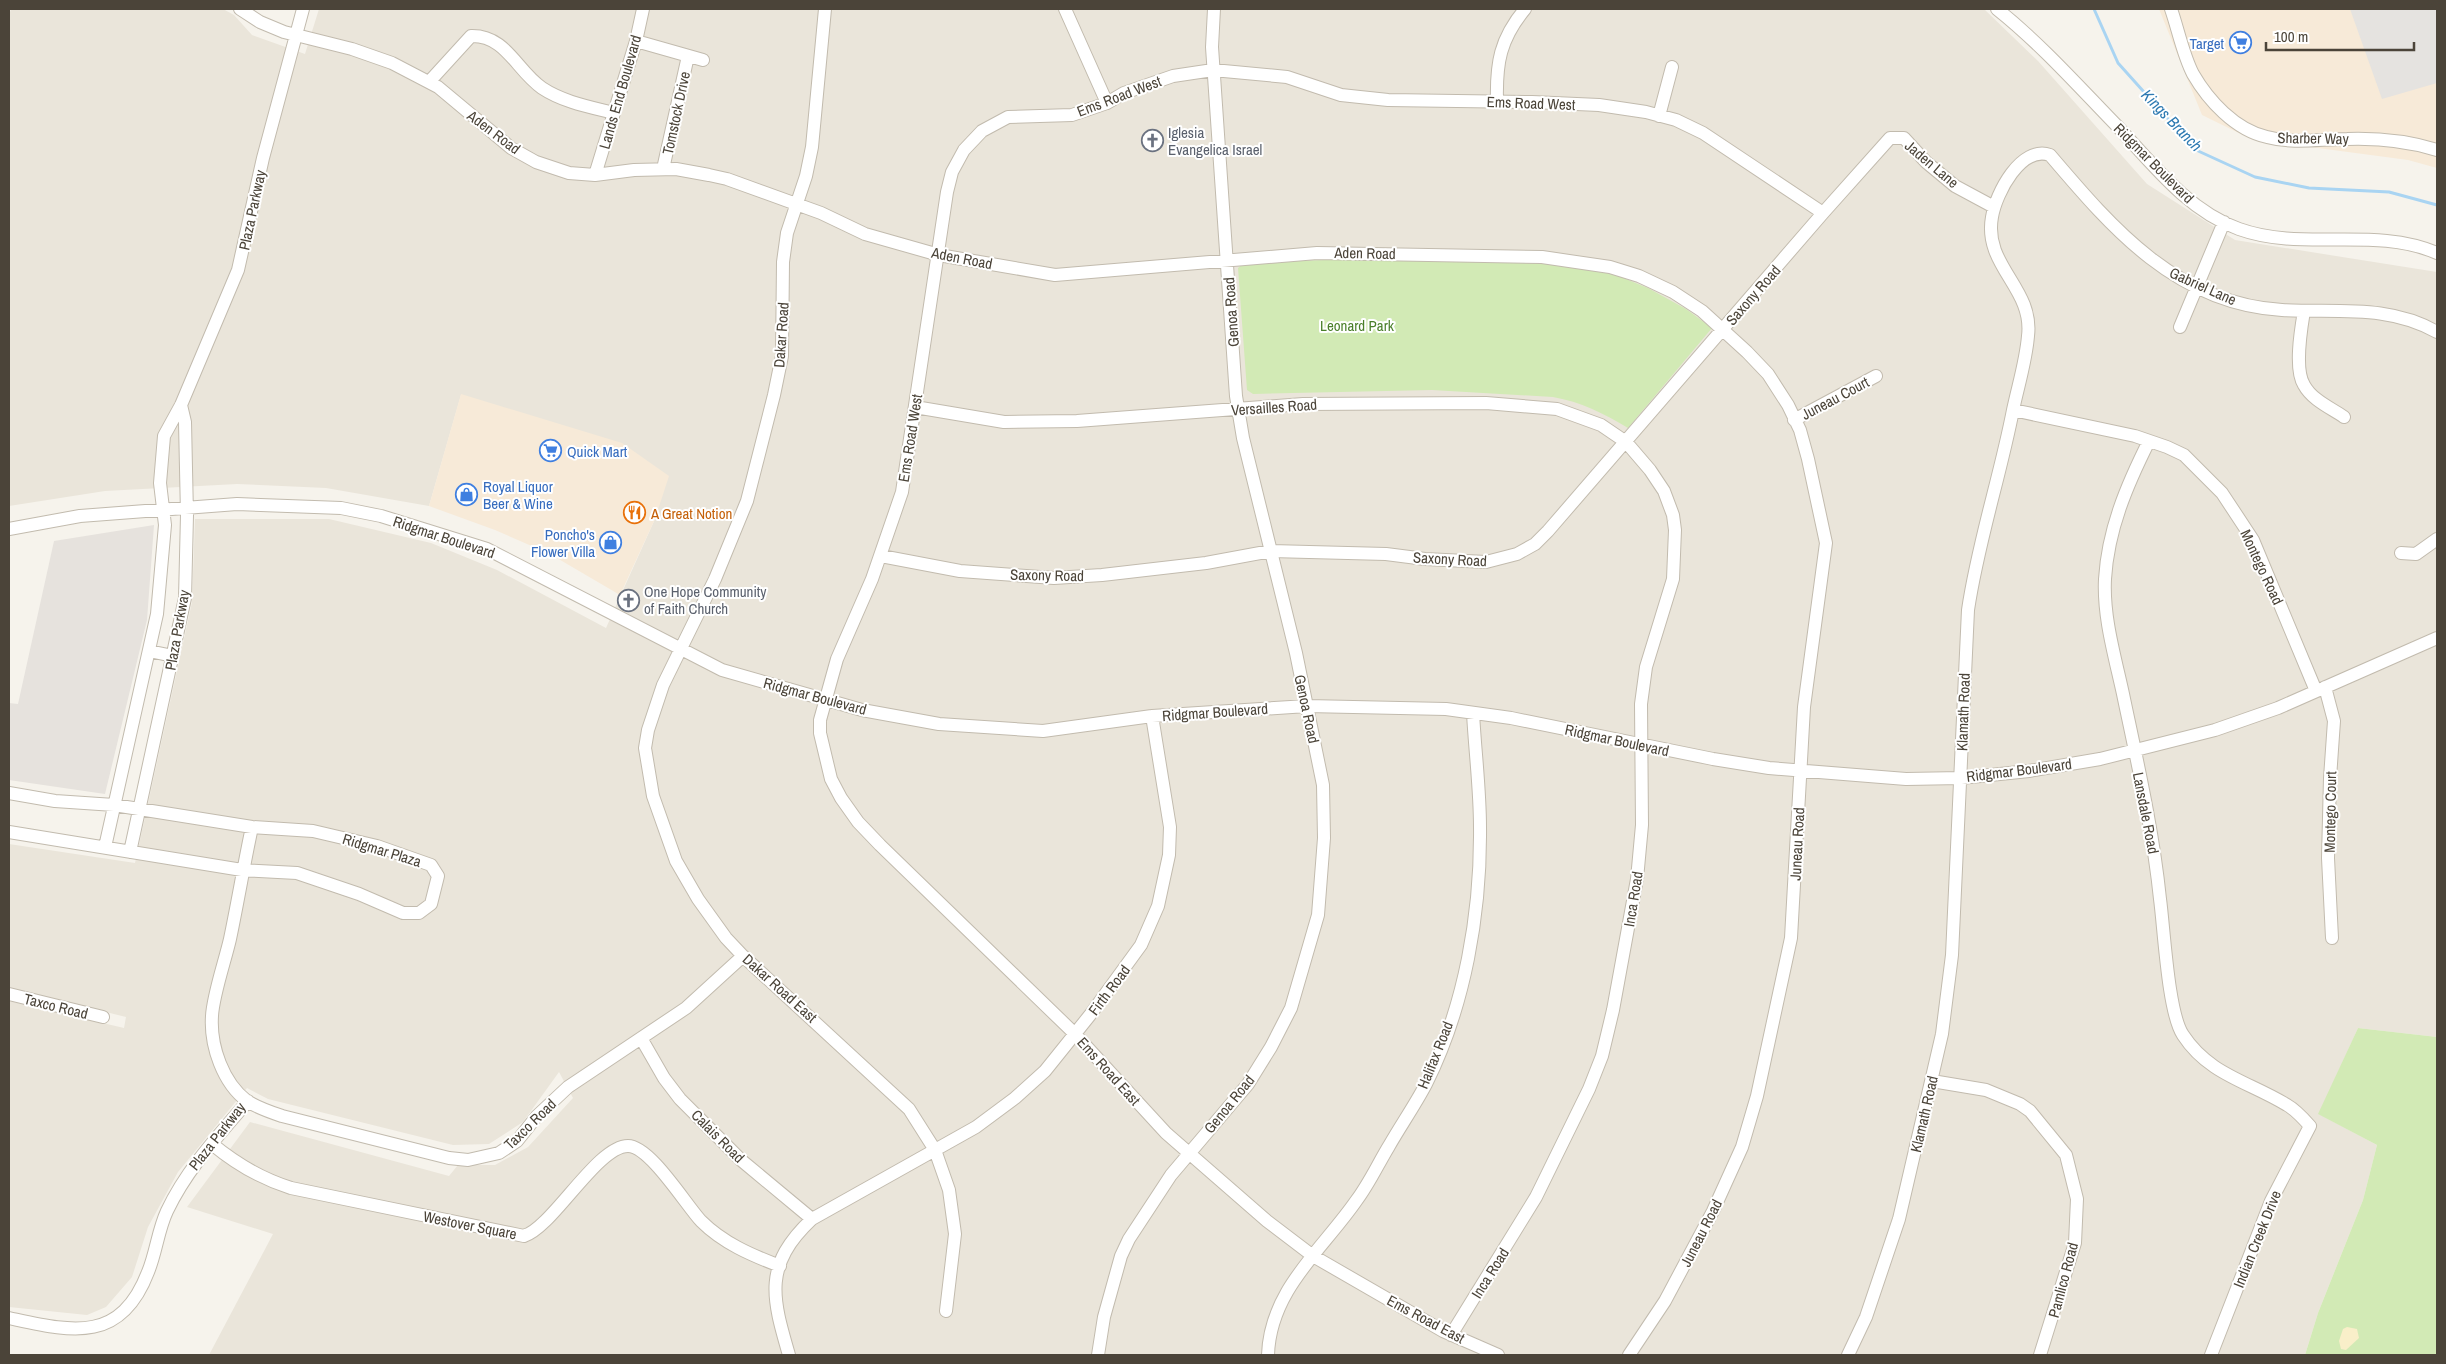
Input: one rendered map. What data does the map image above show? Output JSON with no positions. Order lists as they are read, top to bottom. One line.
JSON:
{"streets":{"street":["Lands End Boulevard","Ems Road West","Tomstock Drive","Aden Road","Sharber Way","Ridgmar Boulevard","Jaden Lane","Plaza Parkway","Gabriel Lane","Saxony Road","Genoa Road","Dakar Road","Juneau Court","Versailles Road","Montego Road","Klamath Road","Montego Court","Lansdale Road","Juneau Road","Ridgmar Plaza","Inca Road","Dakar Road East","Firth Road","Taxco Road","Halifax Road","Ems Road East","Calais Road","Westover Square","Indian Creek Drive","Pamlico Road"]},"crossings":[["Lands End Boulevard","Aden Road"],["Ems Road West","Aden Road"],["Ems Road West","Ridgmar Boulevard"],["Ems Road West","Saxony Road"],["Ems Road West","Genoa Road"],["Ems Road West","Versailles Road"],["Ems Road West","Ems Road East"],["Tomstock Drive","Aden Road"],["Aden Road","Plaza Parkway"],["Aden Road","Saxony Road"],["Aden Road","Genoa Road"],["Aden Road","Dakar Road"],["Aden Road","Juneau Road"],["Ridgmar Boulevard","Plaza Parkway"],["Ridgmar Boulevard","Genoa Road"],["Ridgmar Boulevard","Dakar Road"],["Ridgmar Boulevard","Montego Road"],["Ridgmar Boulevard","Klamath Road"],["Ridgmar Boulevard","Montego Court"],["Ridgmar Boulevard","Lansdale Road"],["Ridgmar Boulevard","Juneau Road"],["Ridgmar Boulevard","Inca Road"],["Ridgmar Boulevard","Dakar Road East"],["Ridgmar Boulevard","Firth Road"],["Ridgmar Boulevard","Halifax Road"],["Ridgmar Boulevard","Ems Road East"],["Jaden Lane","Saxony Road"],["Jaden Lane","Klamath Road"],["Plaza Parkway","Ridgmar Plaza"],["Plaza Parkway","Taxco Road"],["Plaza Parkway","Westover Square"],["Gabriel Lane","Klamath Road"],["Saxony Road","Genoa Road"],["Saxony Road","Versailles Road"],["Saxony Road","Juneau Road"],["Saxony Road","Inca Road"],["Genoa Road","Versailles Road"],["Genoa Road","Ems Road East"],["Dakar Road","Dakar Road East"],["Juneau Court","Juneau Road"],["Versailles Road","Inca Road"],["Montego Road","Klamath Road"],["Montego Road","Montego Court"],["Montego Road","Lansdale Road"],["Klamath Road","Pamlico Road"],["Lansdale Road","Indian Creek Drive"],["Inca Road","Ems Road East"],["Dakar Road East","Firth Road"],["Dakar Road East","Taxco Road"],["Firth Road","Ems Road East"],["Firth Road","Calais Road"],["Firth Road","Westover Square"],["Taxco Road","Calais Road"],["Halifax Road","Ems Road East"]],"water":["Kings Branch"],"parks":["Leonard Park"],"places":{"supermarket":["Target","Quick Mart"],"church":["Iglesia Evangelica Israel","One Hope Community of Faith Church"],"shop":["Royal Liquor Beer & Wine","Poncho's Flower Villa"],"restaurant":["A Great Notion"]},"scale_bar":"100 m"}
